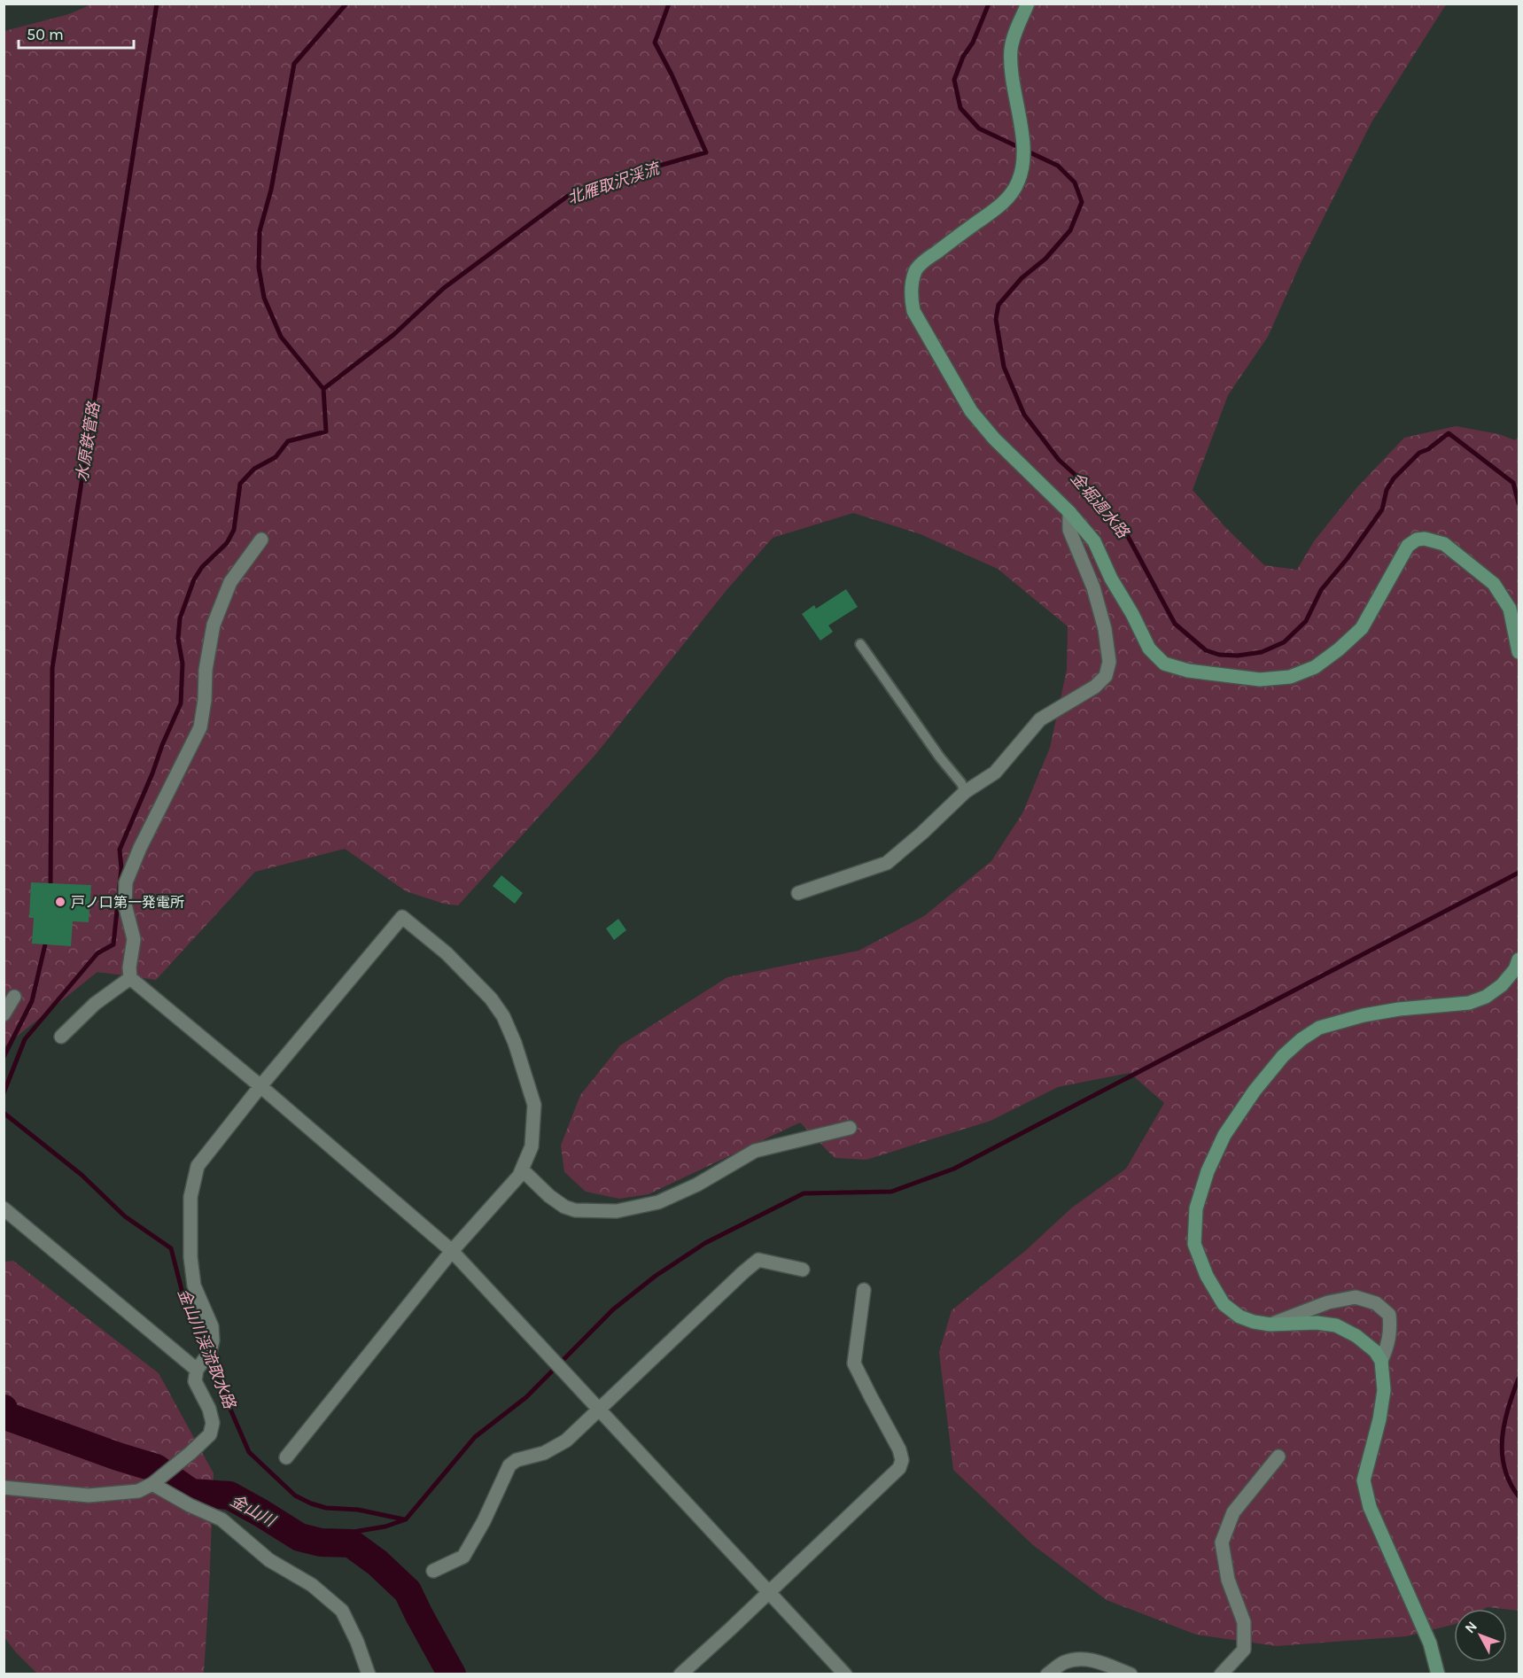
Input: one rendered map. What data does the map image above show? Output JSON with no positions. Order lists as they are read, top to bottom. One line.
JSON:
{"water":["北雁取沢渓流","水原鉄管路","金堀週水路","金山川渓流取水路","金山川"],"places":["戸ノ口第一発電所"],"scale_bar":"50 m","north":"top left"}
